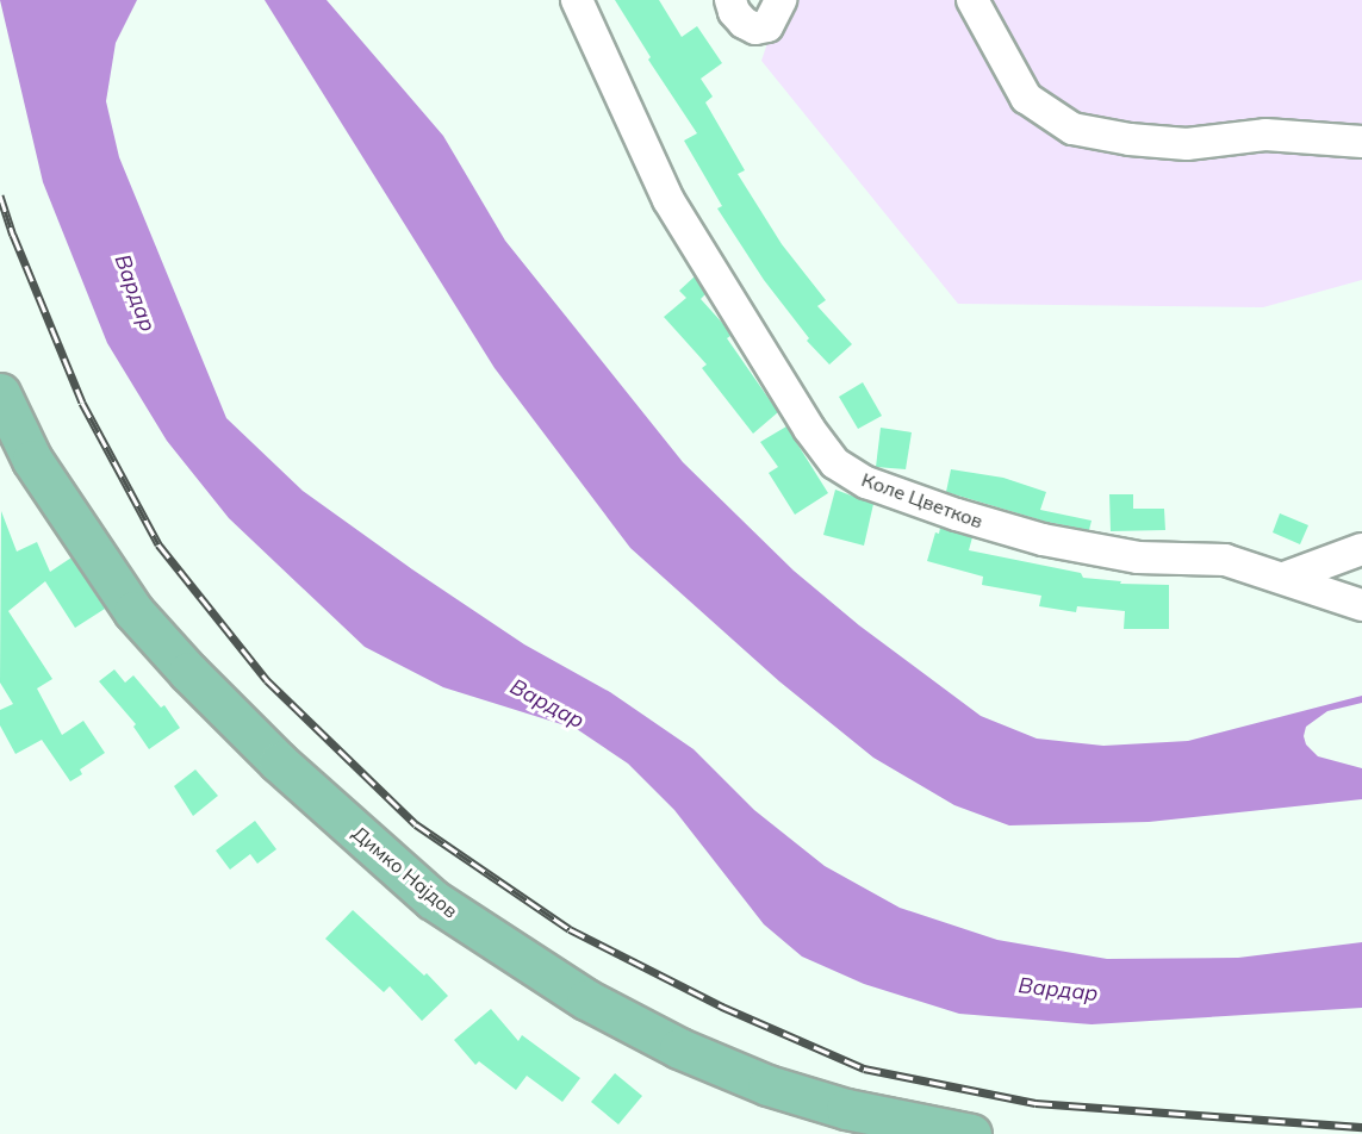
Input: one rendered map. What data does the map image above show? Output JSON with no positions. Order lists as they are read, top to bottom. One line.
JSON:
{"streets":{"main road":["Димко Најдов"],"street":["Коле Цветков"]},"water":["Вардар"]}
